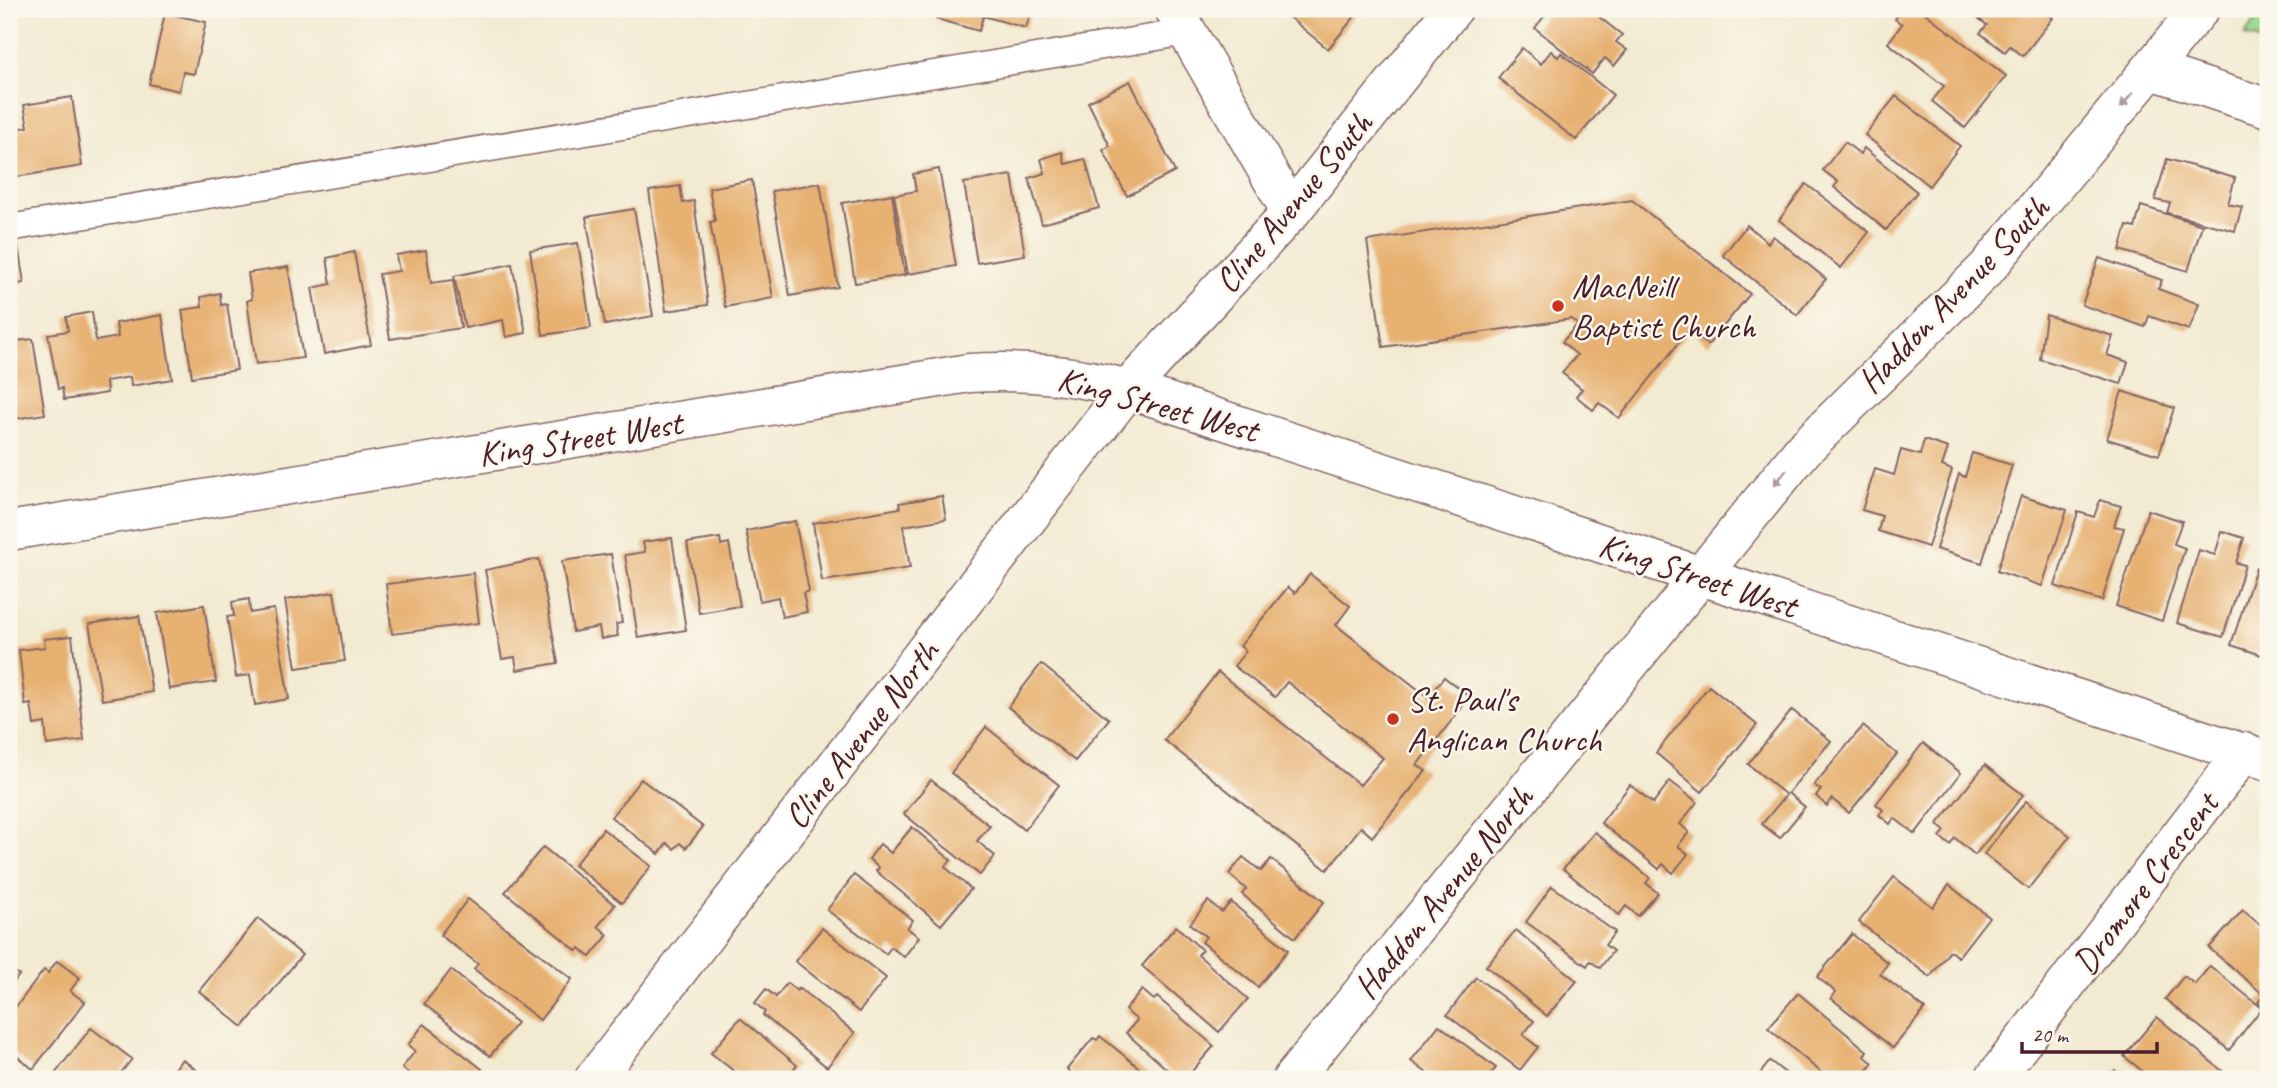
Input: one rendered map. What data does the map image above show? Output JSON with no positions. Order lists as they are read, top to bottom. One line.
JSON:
{"streets":{"street":["Cline Avenue South","Haddon Avenue South","King Street West","Cline Avenue North","Dromore Crescent","Haddon Avenue North"]},"crossings":[["Cline Avenue South","King Street West"],["Cline Avenue South","Cline Avenue North"],["Haddon Avenue South","King Street West"],["Haddon Avenue South","Haddon Avenue North"],["King Street West","Cline Avenue North"],["King Street West","Dromore Crescent"],["King Street West","Haddon Avenue North"]],"one_way":["Haddon Avenue South"],"places":["MacNeill Baptist Church","St. Paul's Anglican Church"],"scale_bar":"20 m"}
